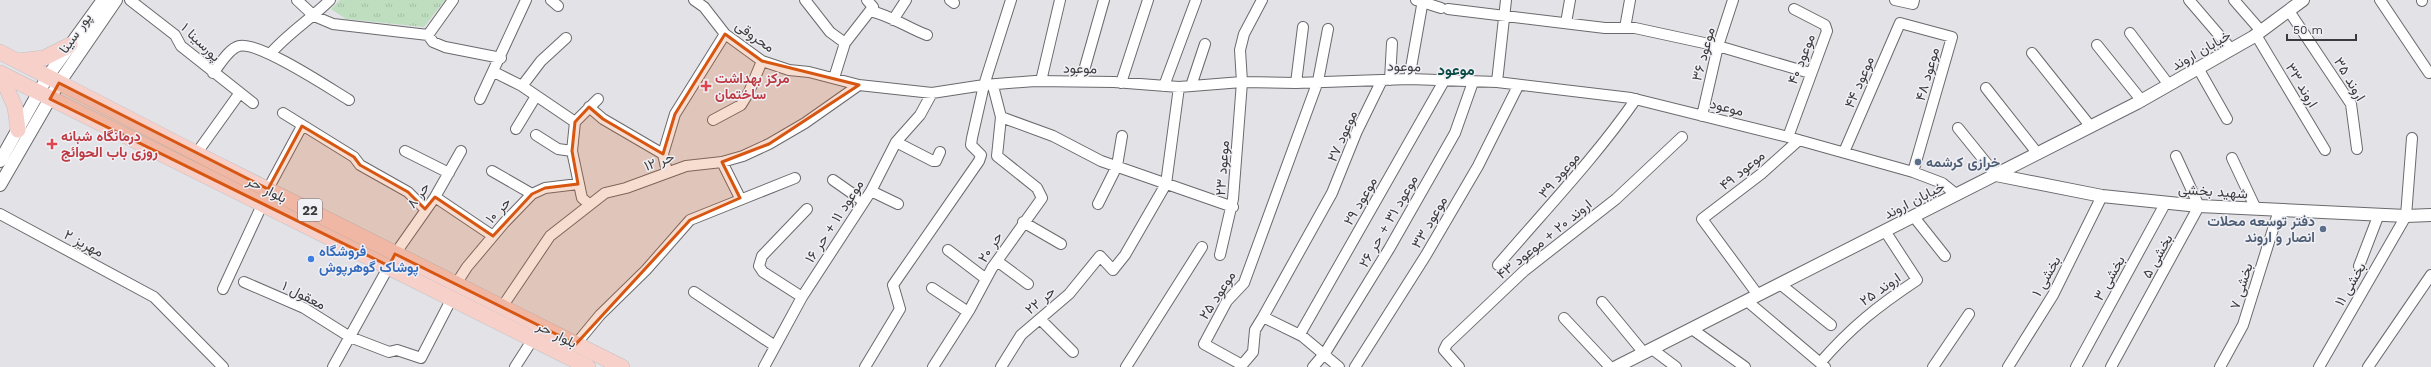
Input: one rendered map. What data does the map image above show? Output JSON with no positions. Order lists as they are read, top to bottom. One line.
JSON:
{"streets":{"main road":["بلوار حر","22"],"street":["پور سینا","محروقی","پورسینا ۱","خیابان اروند","موعود ۳۶","موعود ۴۰","موعود","موعود ۴۸","اروند ۳۵","موعود ۴۴","اروند ۳۳","موعود ۲۷","حر ۱۲","موعود ۲۳","موعود ۴۹","موعود ۳۹","شهید بخشی","حر ۸","موعود ۲۹","حر ۱۰","موعود ۱۱ + حر ۱۶","موعود ۳۱ + حر ۲۶","موعود ۳۳","اروند ۲۰ + موعود ۴۳","مهریز ۲","حر ۲۰","بخشی ۵","بخشی ۱","بخشی ۳","بخشی ۱۱","بخشی ۷","اروند ۲۵","معقول ۱","موعود ۲۵","حر ۲۲"]},"crossings":[["پور سینا","بلوار حر"],["محروقی","موعود"],["محروقی","حر ۱۲"],["خیابان اروند","موعود"],["خیابان اروند","اروند ۳۵"],["خیابان اروند","اروند ۳۳"],["خیابان اروند","موعود ۴۹"],["خیابان اروند","شهید بخشی"],["خیابان اروند","اروند ۲۵"],["موعود ۳۶","موعود"],["موعود ۴۰","موعود"],["موعود","موعود ۴۸"],["موعود","موعود ۴۴"],["موعود","موعود ۲۷"],["موعود","حر ۱۲"],["موعود","موعود ۲۳"],["موعود","موعود ۴۹"],["موعود","موعود ۳۹"],["موعود","موعود ۲۹"],["موعود","موعود ۱۱ + حر ۱۶"],["موعود","موعود ۳۱ + حر ۲۶"],["موعود","موعود ۳۳"],["موعود","موعود ۲۵"],["موعود ۴۸","موعود ۴۴"],["موعود ۲۷","موعود ۲۵"],["حر ۱۲","بلوار حر"],["بلوار حر","حر ۸"],["بلوار حر","حر ۱۰"],["بلوار حر","معقول ۱"],["شهید بخشی","بخشی ۵"],["شهید بخشی","بخشی ۱"],["شهید بخشی","بخشی ۳"],["شهید بخشی","بخشی ۱۱"],["شهید بخشی","بخشی ۷"],["حر ۸","معقول ۱"]],"districts":["موعود"],"places":{"health":["مرکز بهداشت ساختمان","درمانگاه شبانه روزی باب الحوائج"],"other":["خرازی کرشمه","دفتر توسعه محلات انصار و اروند","فروشگاه پوشاک گوهرپوش"]},"scale_bar":"50 m"}
